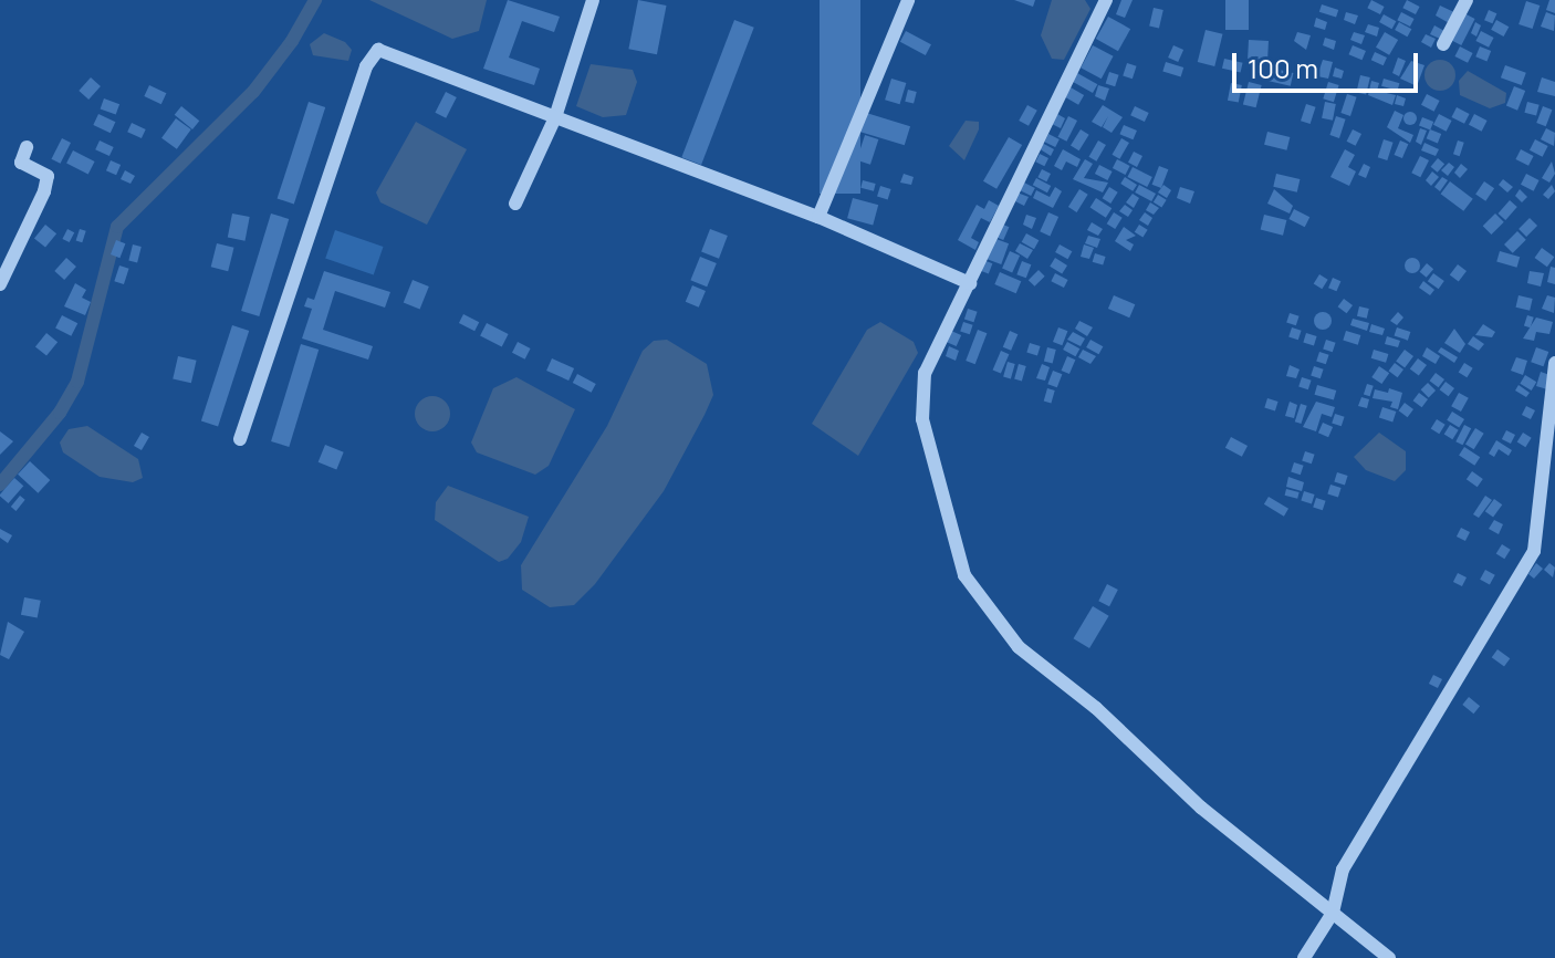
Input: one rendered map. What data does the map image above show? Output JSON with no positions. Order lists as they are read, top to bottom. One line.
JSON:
{"scale_bar":"100 m"}
